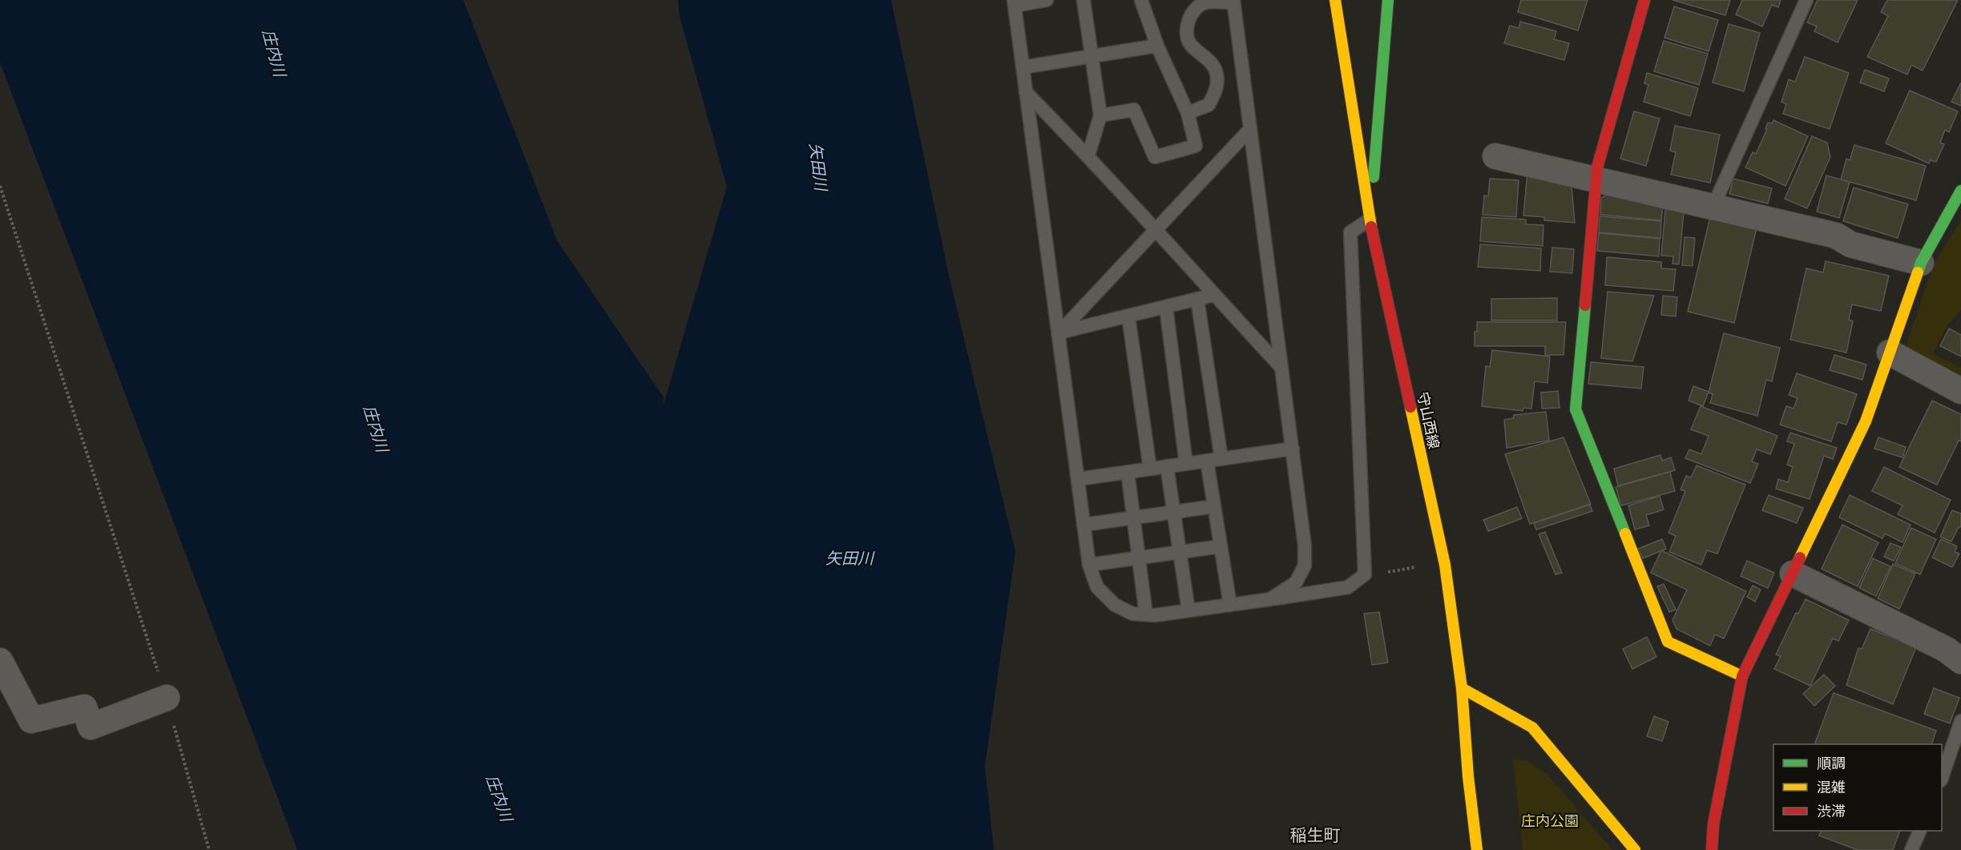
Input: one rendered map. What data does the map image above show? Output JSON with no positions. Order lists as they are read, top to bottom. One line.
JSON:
{"streets":{"street":["守山西線"]},"districts":["稲生町"],"water":["庄内川","矢田川"],"parks":["庄内公園"],"legend":["順調","混雑","渋滞"]}
